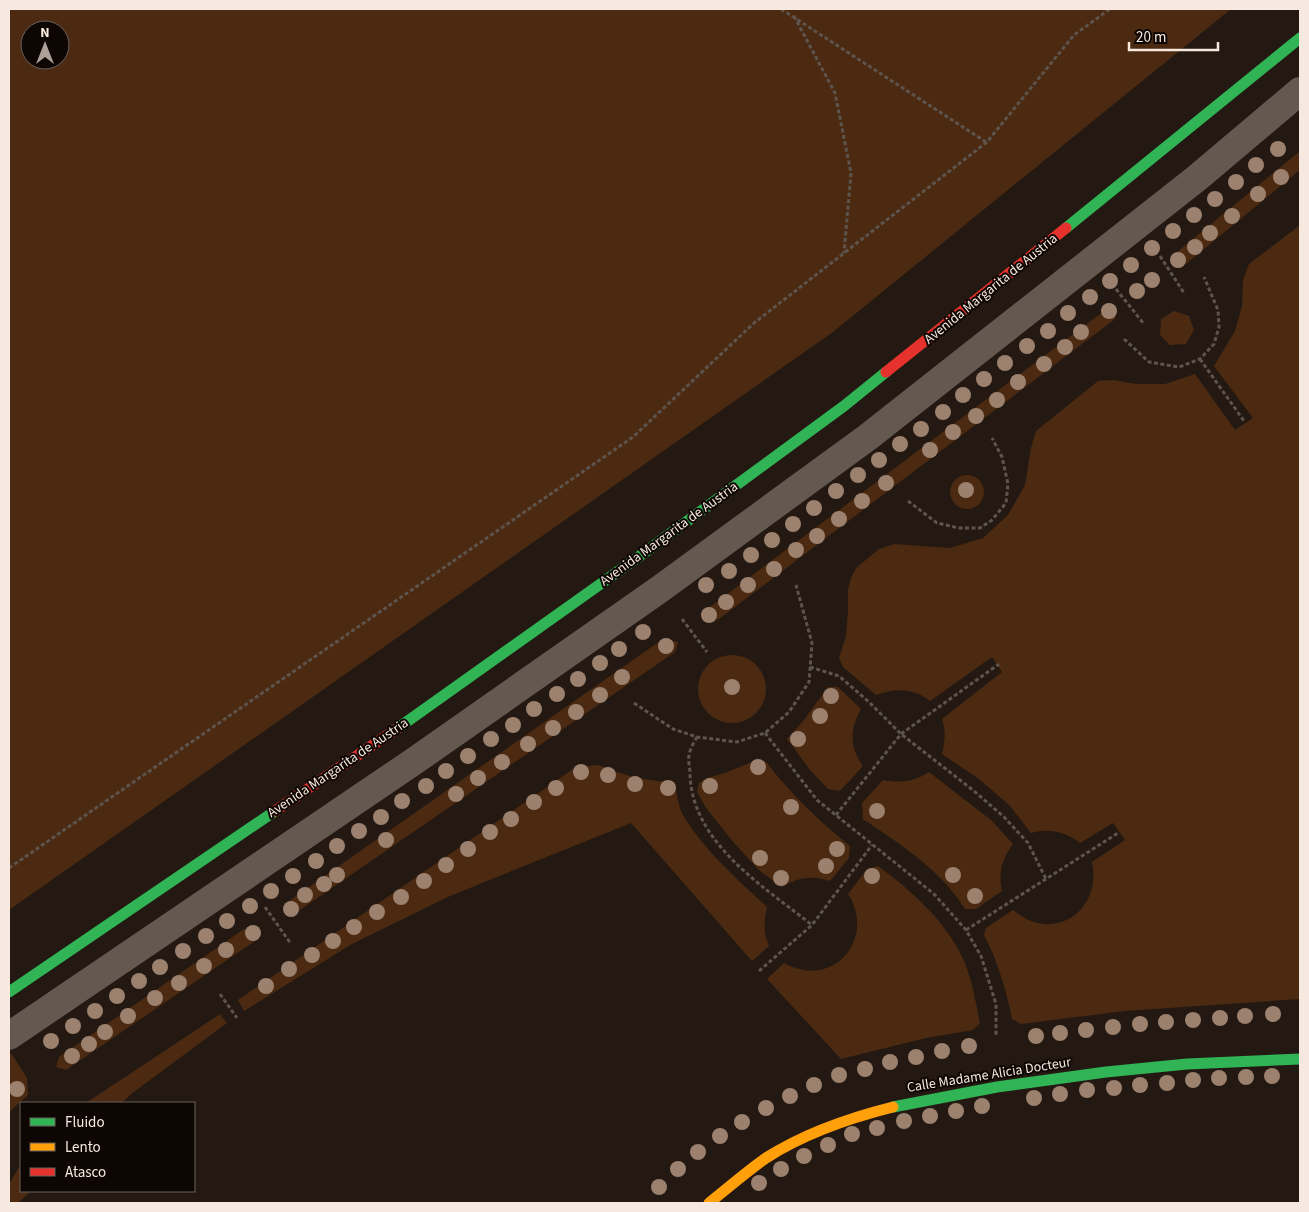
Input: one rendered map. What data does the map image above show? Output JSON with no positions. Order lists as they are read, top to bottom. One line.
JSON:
{"streets":{"street":["Avenida Margarita de Austria","Calle Madame Alicia Docteur"]},"legend":["Fluido","Lento","Atasco"],"scale_bar":"20 m","north":"top"}
